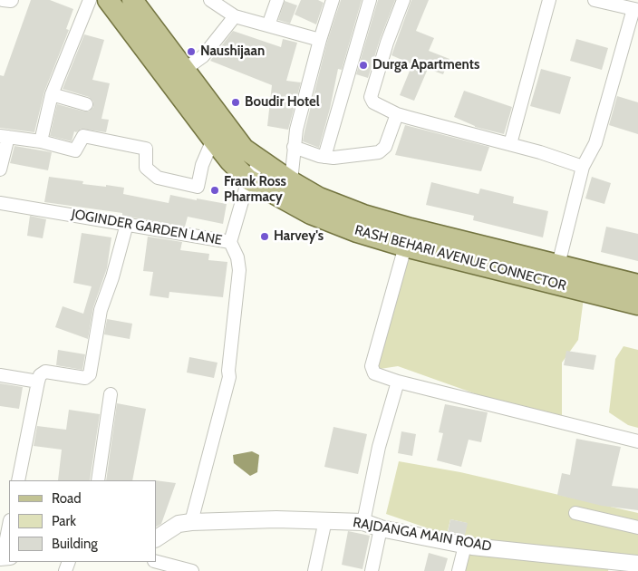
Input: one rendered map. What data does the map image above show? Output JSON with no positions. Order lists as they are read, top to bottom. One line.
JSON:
{"streets":{"main road":["RASH BEHARI AVENUE CONNECTOR"],"street":["JOGINDER GARDEN LANE","RAJDANGA MAIN ROAD"]},"crossings":[["JOGINDER GARDEN LANE","RASH BEHARI AVENUE CONNECTOR"]],"places":["Naushijaan","Durga Apartments","Boudir Hotel","Frank Ross Pharmacy","Harvey's"],"legend":["Road","Park","Building"]}
